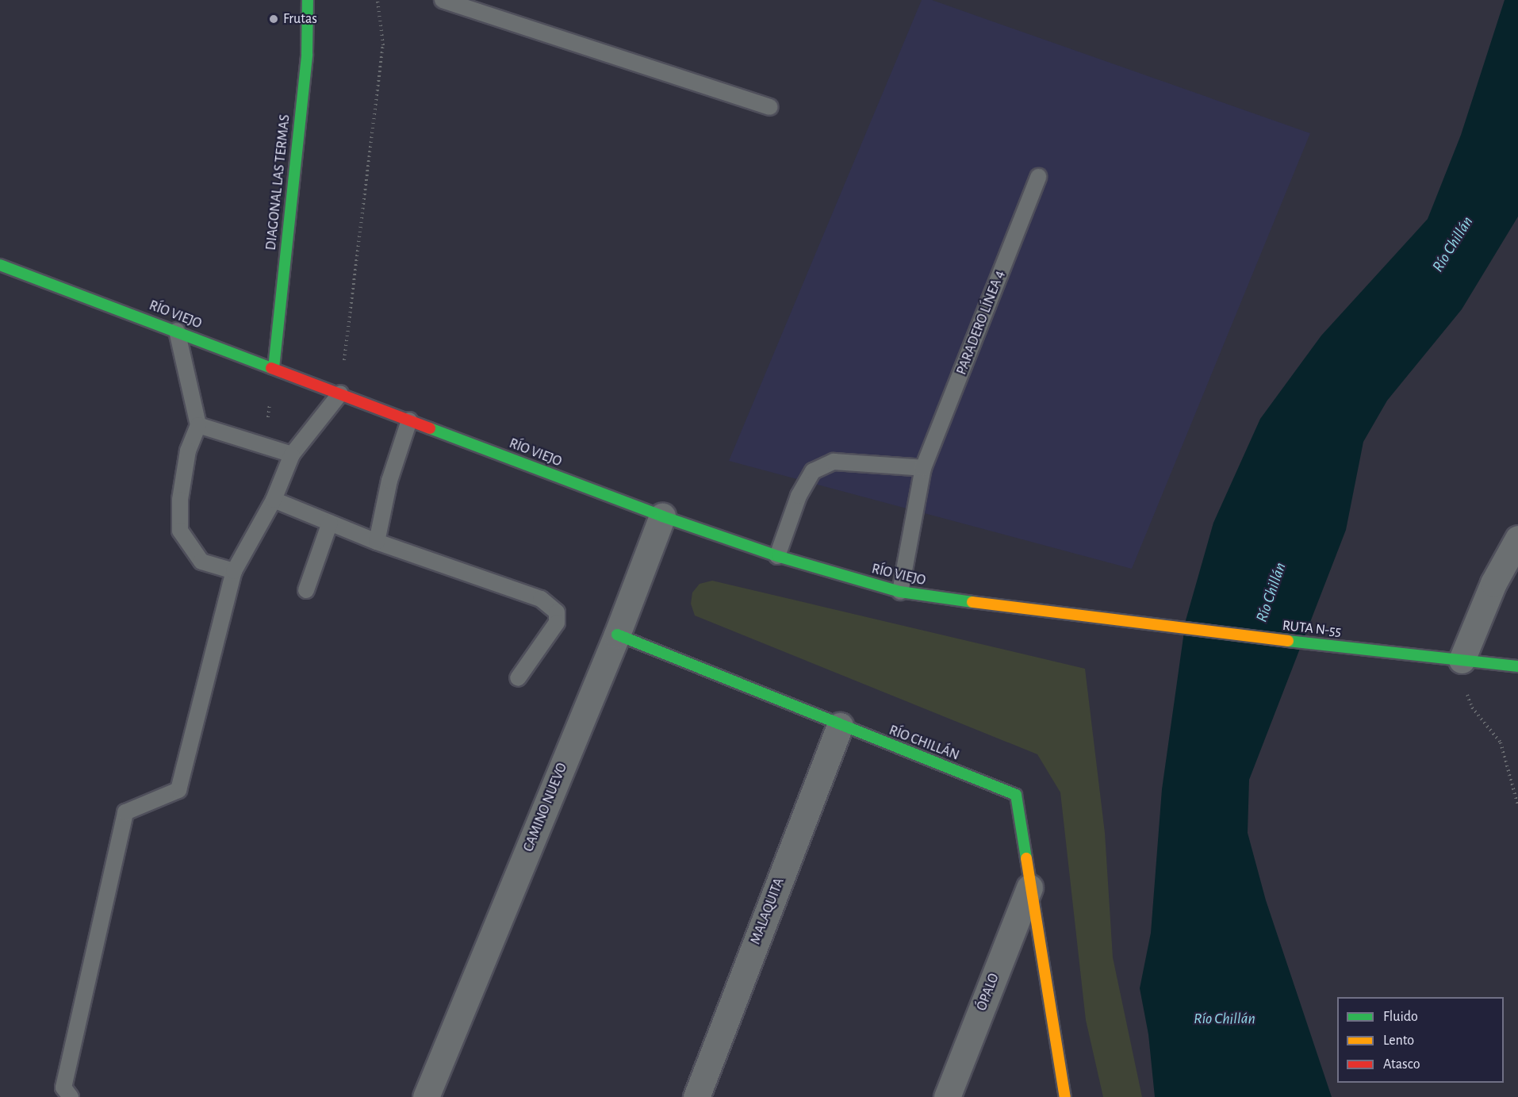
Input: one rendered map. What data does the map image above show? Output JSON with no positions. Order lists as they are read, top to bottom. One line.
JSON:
{"streets":{"main road":["DIAGONAL LAS TERMAS","RÍO VIEJO","RUTA N-55","RÍO CHILLÁN"],"street":["CAMINO NUEVO","MALAQUITA","ÓPALO"],"lane":["PARADERO LÍNEA 4"]},"crossings":[["DIAGONAL LAS TERMAS","RÍO VIEJO"],["RÍO VIEJO","PARADERO LÍNEA 4"],["RÍO VIEJO","RUTA N-55"],["RÍO VIEJO","CAMINO NUEVO"],["RÍO CHILLÁN","CAMINO NUEVO"],["RÍO CHILLÁN","MALAQUITA"],["RÍO CHILLÁN","ÓPALO"]],"water":["Río Chillán"],"places":["Frutas"],"legend":["Fluido","Lento","Atasco"]}
